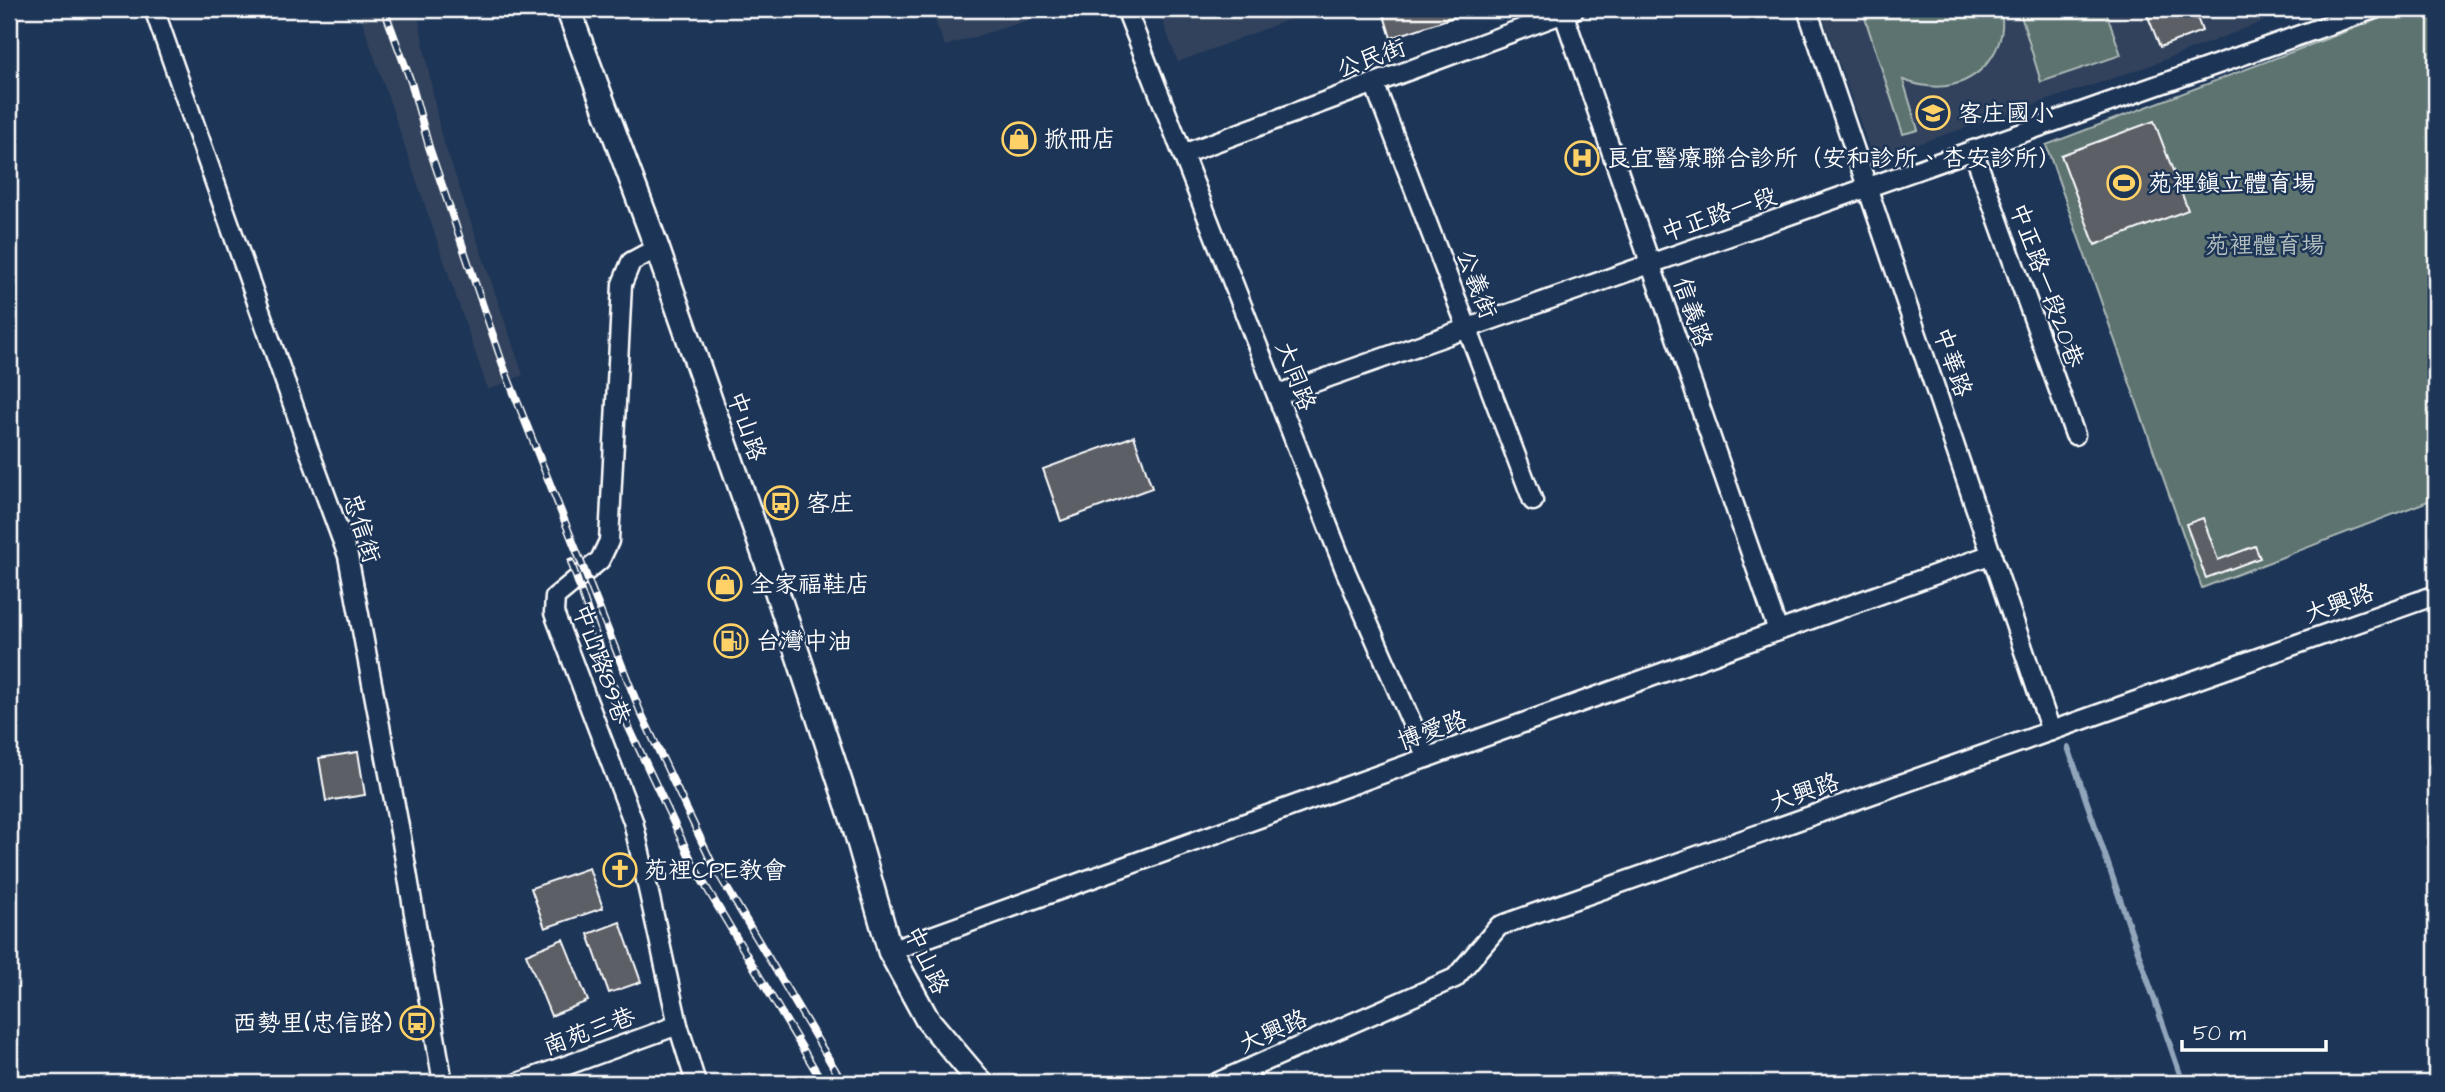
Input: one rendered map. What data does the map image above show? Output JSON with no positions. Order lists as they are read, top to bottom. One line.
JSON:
{"streets":{"street":["公民街","中正路一段","公義街","中正路一段20巷","信義路","中華路","大同路","中山路","忠信街","大興路","中山路89巷","博愛路","南苑三巷"]},"crossings":[["公民街","公義街"],["公民街","信義路"],["公民街","大同路"],["中正路一段","公義街"],["中正路一段","中正路一段20巷"],["中正路一段","信義路"],["中正路一段","中華路"],["中正路一段","大同路"],["信義路","博愛路"],["中華路","大興路"],["中華路","博愛路"],["大同路","博愛路"],["中山路","中山路89巷"],["中山路","博愛路"],["中山路89巷","南苑三巷"]],"parks":["苑裡體育場"],"places":{"school or university":["客庄國小"],"shop":["掀冊店","全家福鞋店"],"hospital":["良宜醫療聯合診所（安和診所、杏安診所）"],"sports":["苑裡鎮立體育場"],"bus stop":["客庄","西勢里(忠信路)"],"fuel station":["台灣中油"],"church":["苑裡CPE教會"]},"scale_bar":"50 m"}
